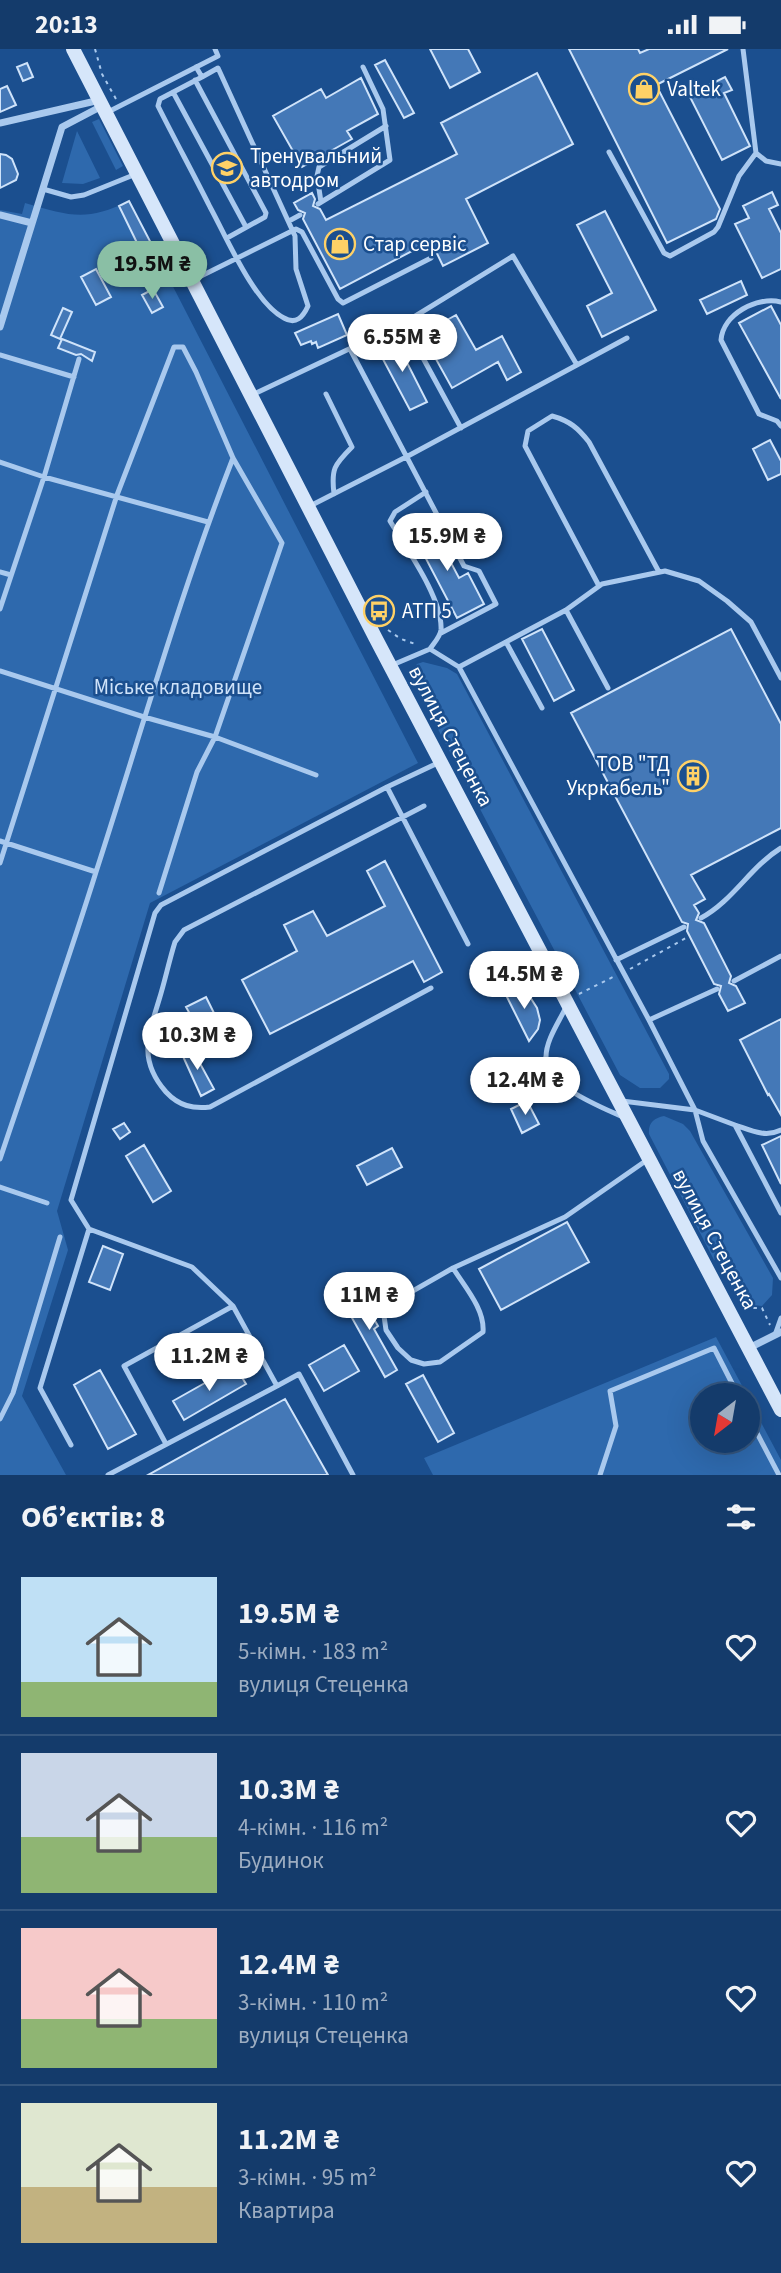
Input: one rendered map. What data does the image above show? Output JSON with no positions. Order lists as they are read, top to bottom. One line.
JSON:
{"streets":{"main road":["вулиця Стеценка"]},"parks":["Міське кладовище"],"places":{"shop":["Valtek","Стар сервіс"],"school or university":["Тренувальний автодром"],"bus stop":["АТП 5"],"building":["ТОВ \"ТД Укркабель\""]},"north":"bottom left","page":{"status":"20:13","price":["19.5M ₴","6.55M ₴","15.9M ₴","14.5M ₴","10.3M ₴","12.4M ₴","11M ₴","11.2M ₴"],"heading":"Об’єктів: 8","list":[{"name":"19.5M ₴","note":"5-кімн. · 183 m² · вулиця Стеценка"},{"name":"10.3M ₴","note":"4-кімн. · 116 m² · Будинок"},{"name":"12.4M ₴","note":"3-кімн. · 110 m² · вулиця Стеценка"},{"name":"11.2M ₴","note":"3-кімн. · 95 m² · Квартира"}]}}
